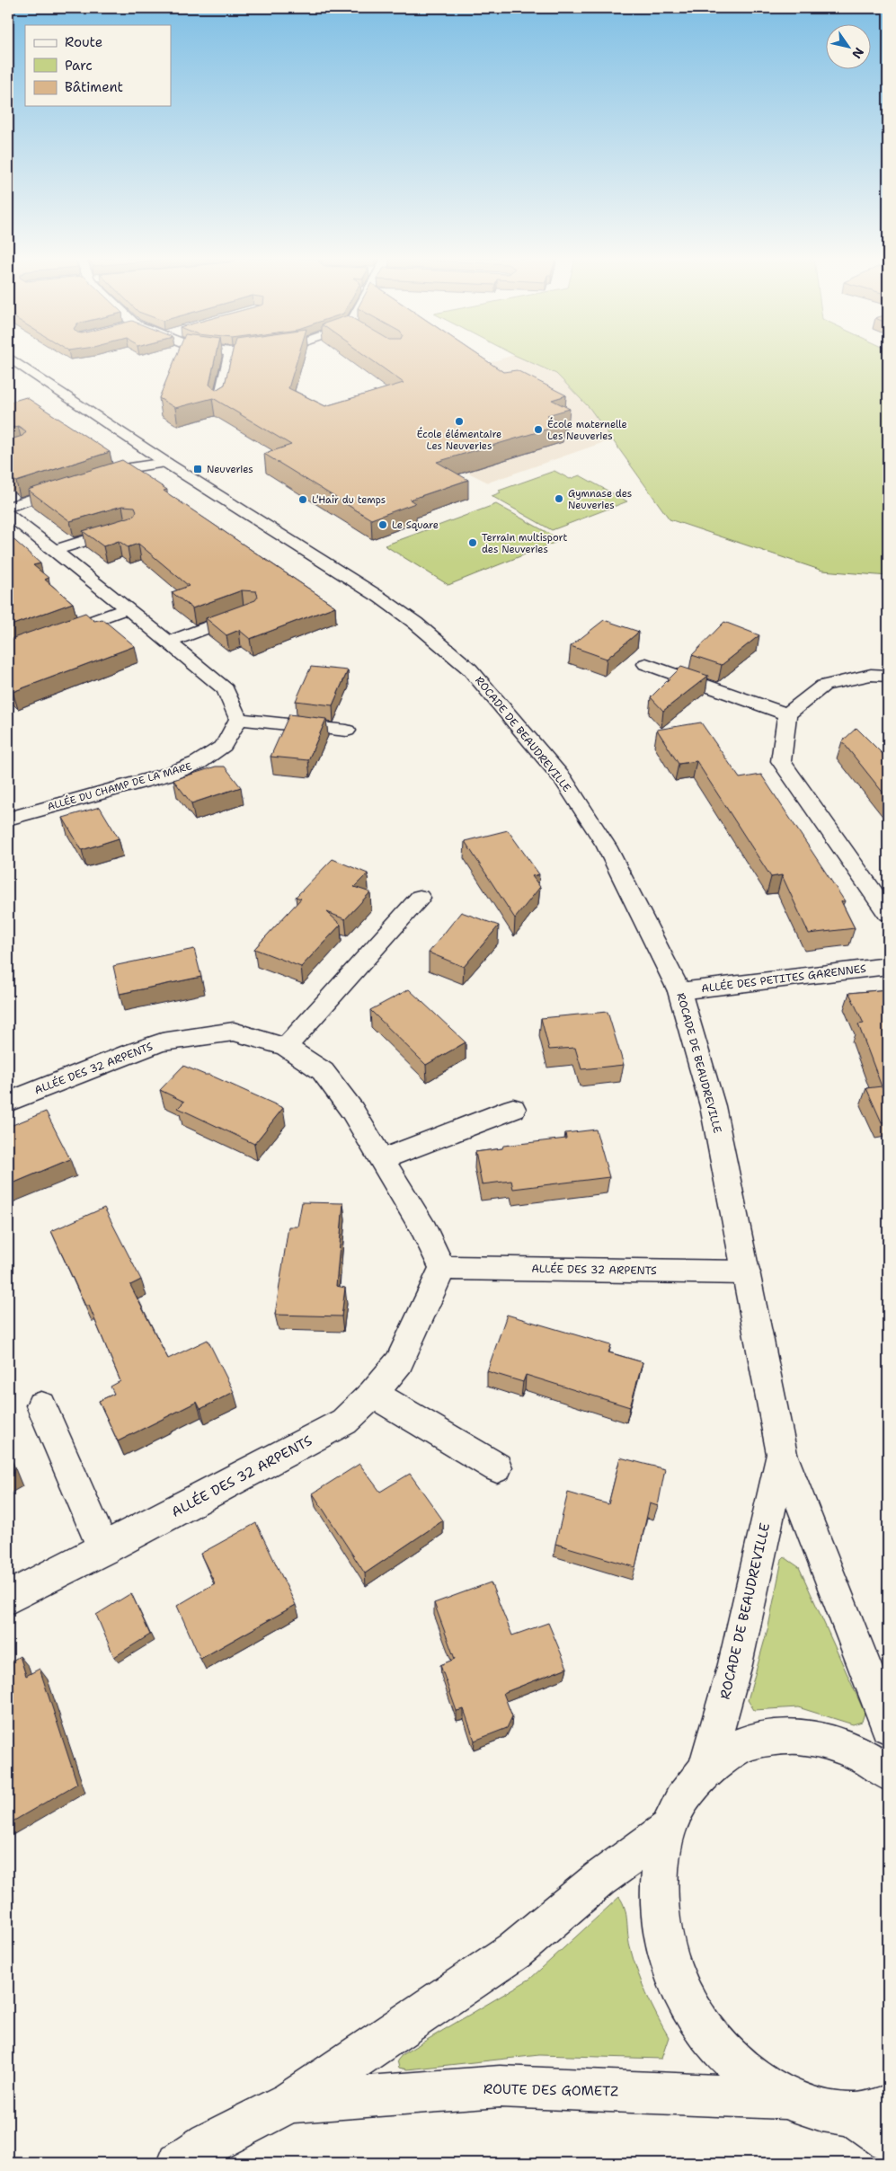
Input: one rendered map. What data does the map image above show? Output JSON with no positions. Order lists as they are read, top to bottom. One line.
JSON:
{"streets":{"street":["ROCADE DE BEAUDREVILLE","ALLÉE DU CHAMP DE LA MARE","ALLÉE DES PETITES GARENNES","ALLÉE DES 32 ARPENTS","ROUTE DES GOMETZ"]},"crossings":[["ROCADE DE BEAUDREVILLE","ALLÉE DES PETITES GARENNES"],["ROCADE DE BEAUDREVILLE","ALLÉE DES 32 ARPENTS"]],"places":{"other":["École élémentaire Les Neuveries","École maternelle Les Neuveries","Gymnase des Neuveries","L'Hair du temps","Le Square","Terrain multisport des Neuveries"],"transit":["Neuveries"]},"legend":["Route","Parc","Bâtiment"],"north":"bottom right"}
